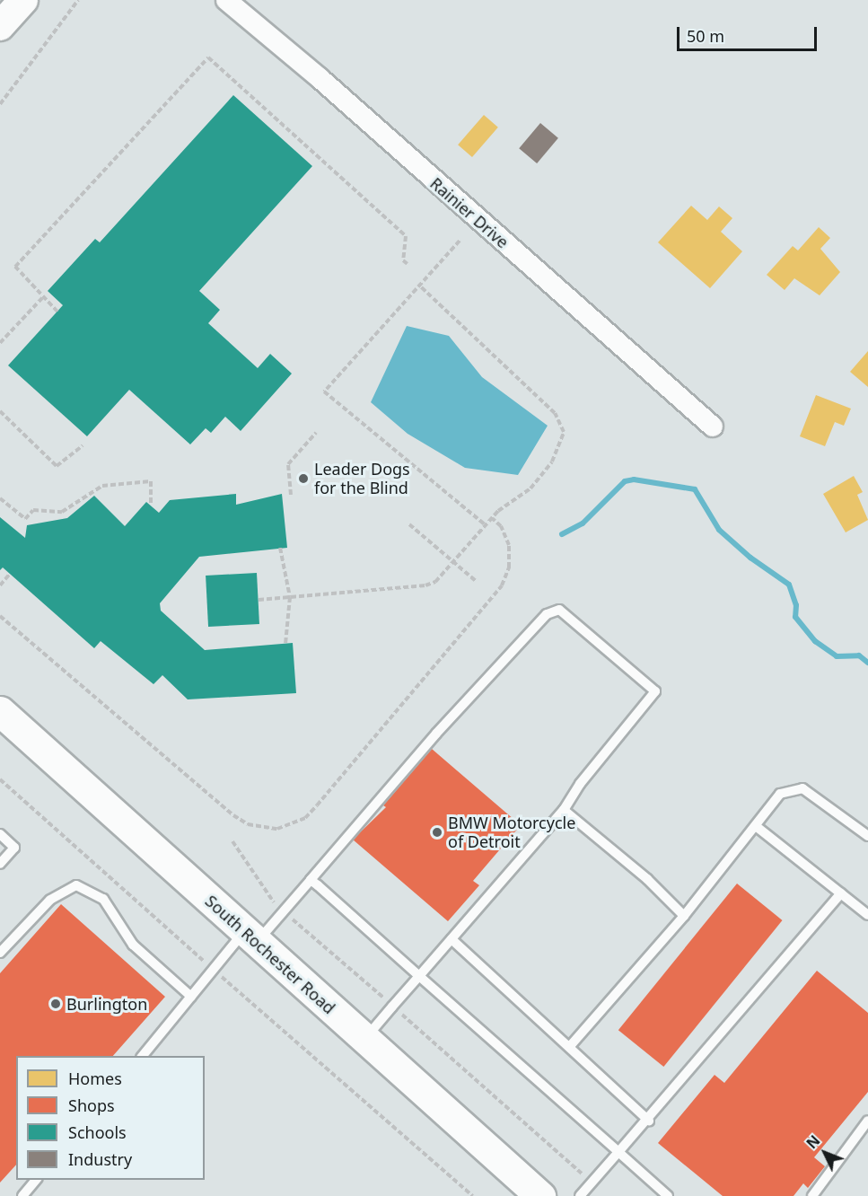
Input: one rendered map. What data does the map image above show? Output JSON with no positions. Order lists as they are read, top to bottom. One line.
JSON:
{"streets":{"main road":["South Rochester Road"],"street":["Rainier Drive"]},"places":["Leader Dogs for the Blind","BMW Motorcycle of Detroit","Burlington"],"legend":["Homes","Shops","Schools","Industry"],"scale_bar":"50 m","north":"top left"}
